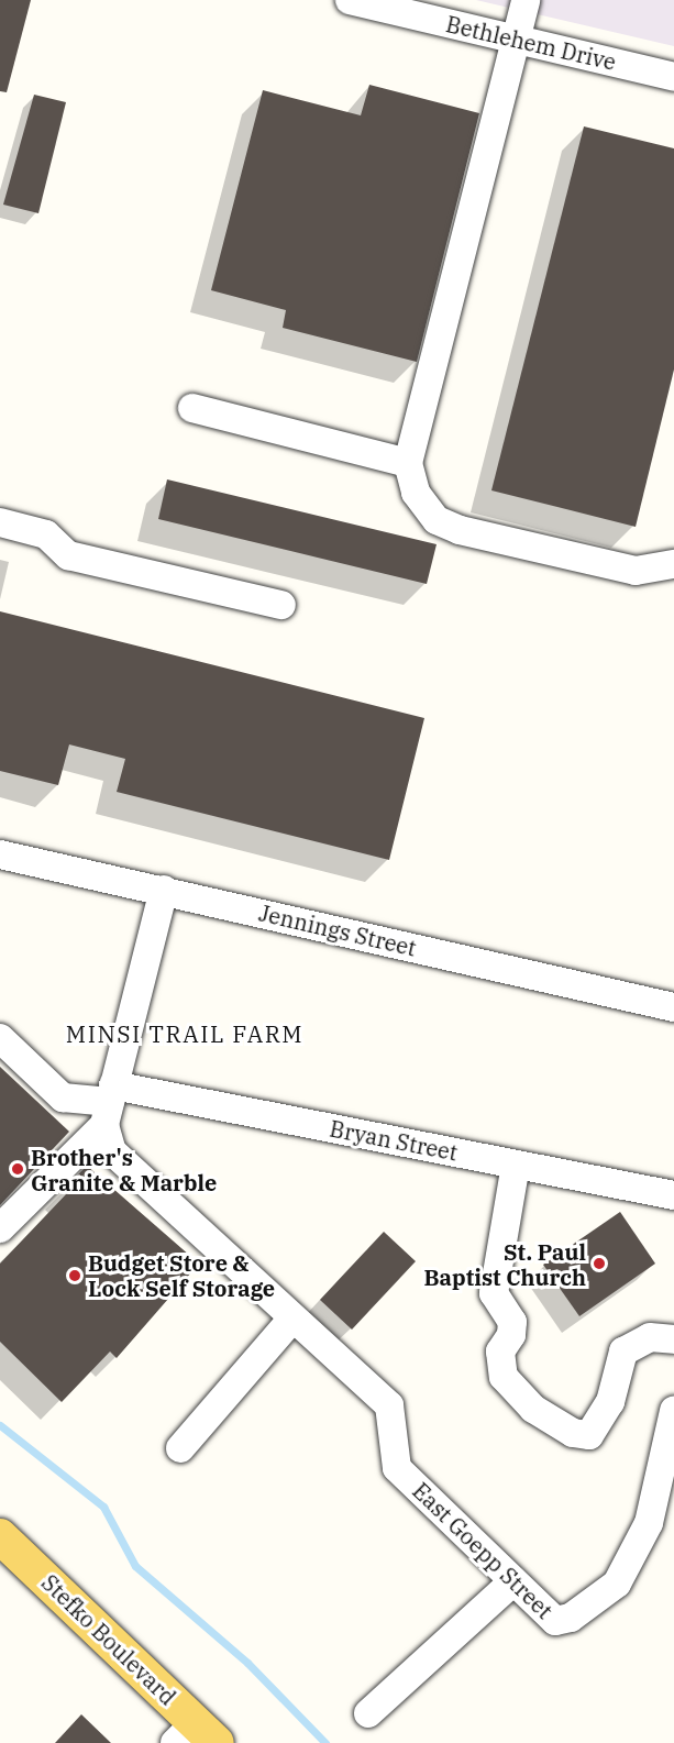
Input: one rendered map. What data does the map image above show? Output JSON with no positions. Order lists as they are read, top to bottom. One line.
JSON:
{"streets":{"main road":["Stefko Boulevard"],"street":["Bethlehem Drive","Jennings Street","Bryan Street","East Goepp Street"]},"districts":["MINSI TRAIL FARM"],"places":["Brother's Granite & Marble","St. Paul Baptist Church","Budget Store & Lock Self Storage"]}
